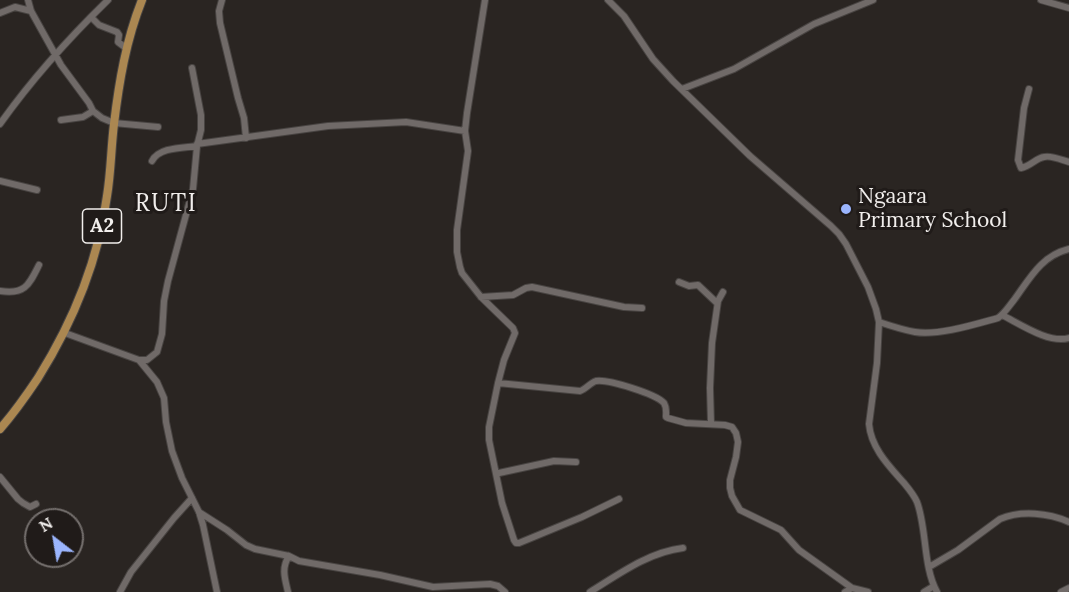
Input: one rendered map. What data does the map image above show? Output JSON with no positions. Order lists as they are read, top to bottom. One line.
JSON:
{"streets":{"main road":["A2"]},"districts":["RUTI"],"places":["Ngaara Primary School"],"north":"top left"}
